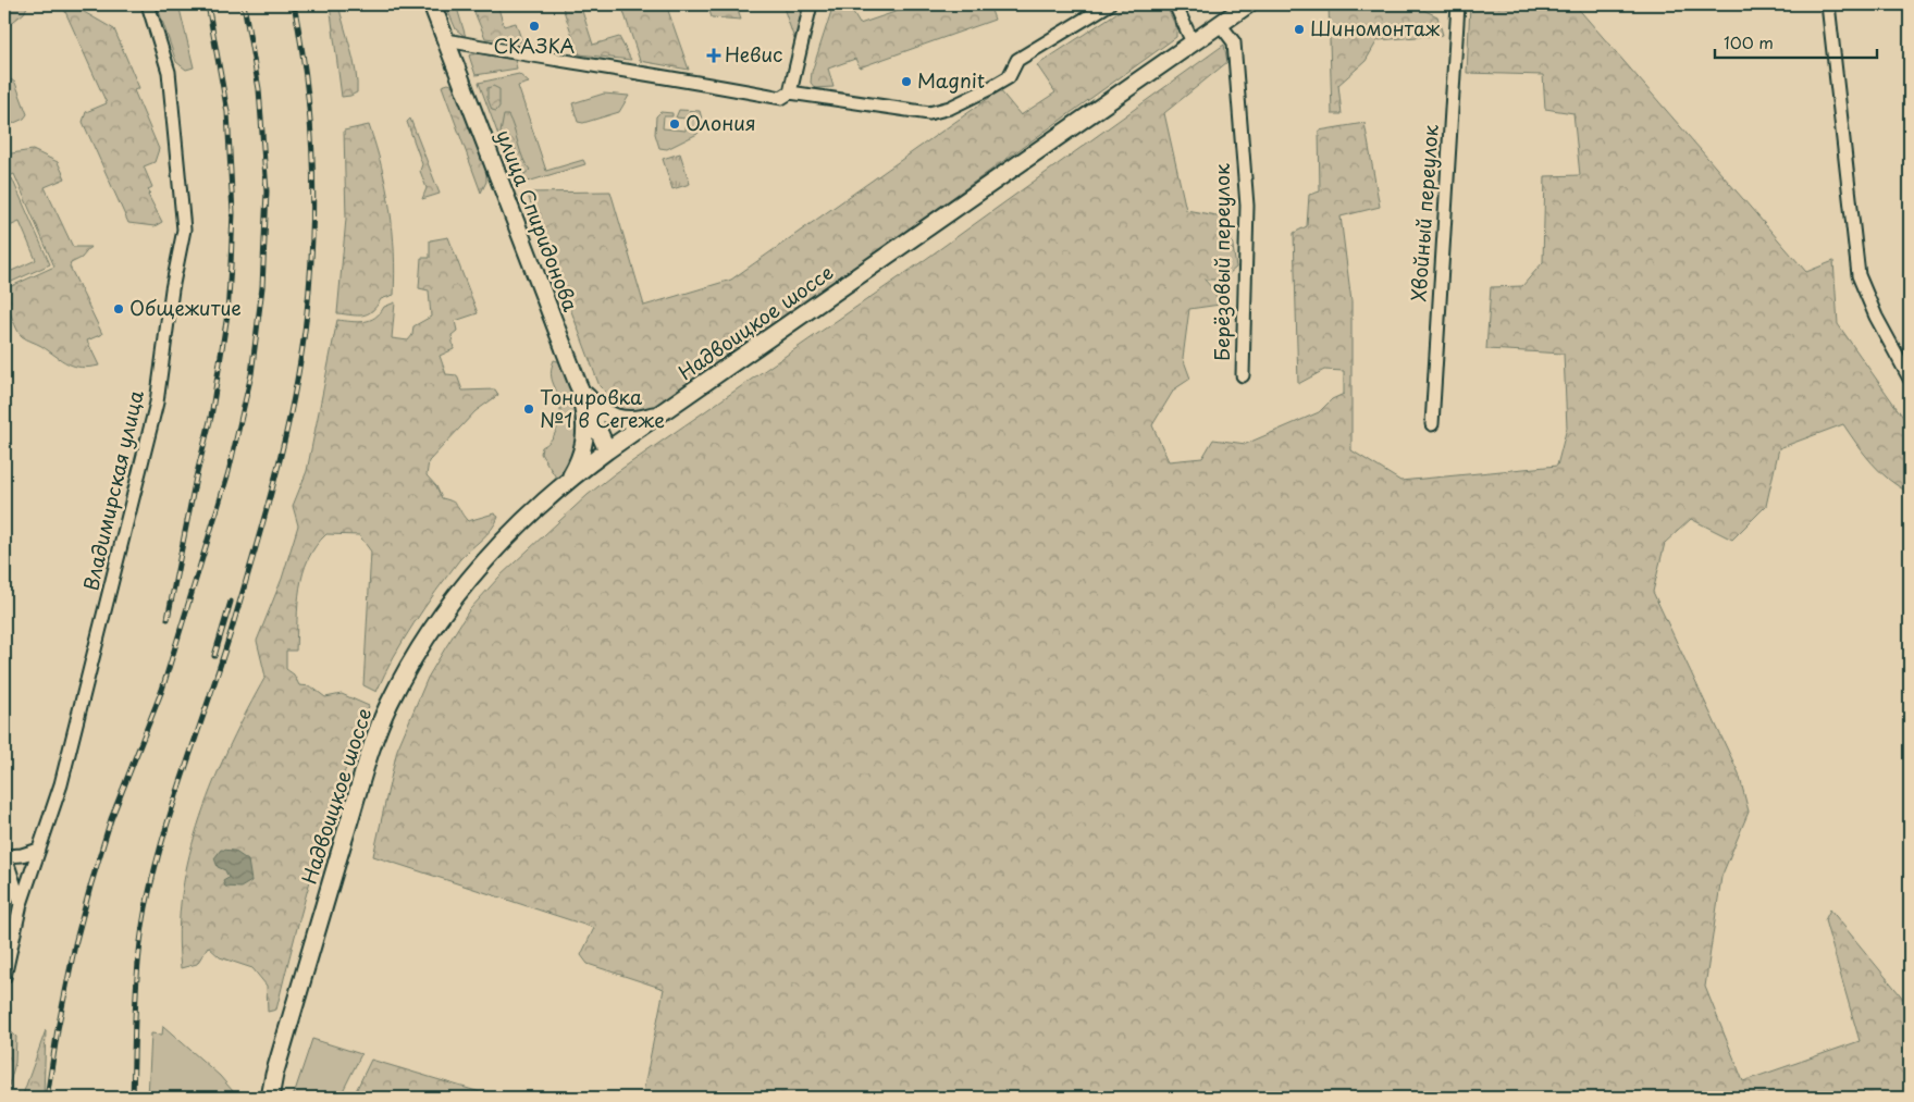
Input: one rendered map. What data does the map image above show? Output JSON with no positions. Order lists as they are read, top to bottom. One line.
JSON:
{"streets":{"main road":["улица Спиридонова","Надвоицкое шоссе"],"street":["Хвойный переулок","Берёзовый переулок","Владимирская улица"]},"crossings":[["улица Спиридонова","Надвоицкое шоссе"],["Берёзовый переулок","Надвоицкое шоссе"]],"places":{"other":["СКАЗКА","Шиномонтаж","Magnit","Олония","Общежитие","Тонировка №1 в Сегеже"],"health":["Невис"]},"scale_bar":"100 m"}
